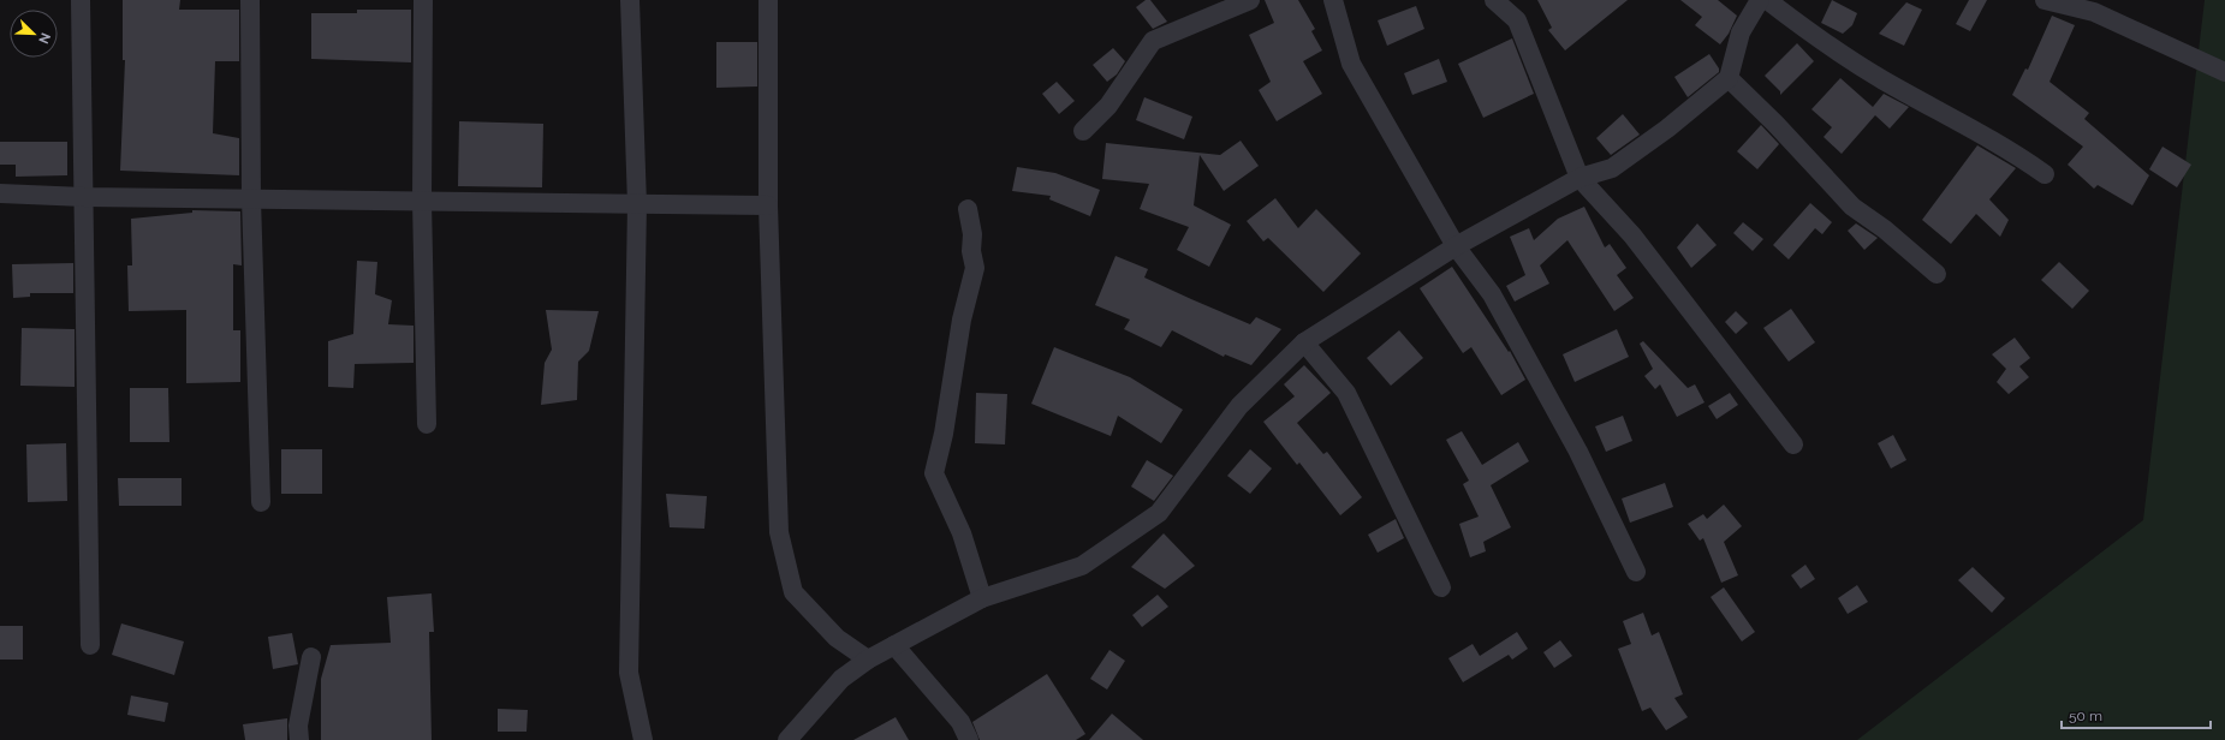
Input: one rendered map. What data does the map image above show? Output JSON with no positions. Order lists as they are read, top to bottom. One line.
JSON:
{"scale_bar":"50 m","north":"bottom right"}
